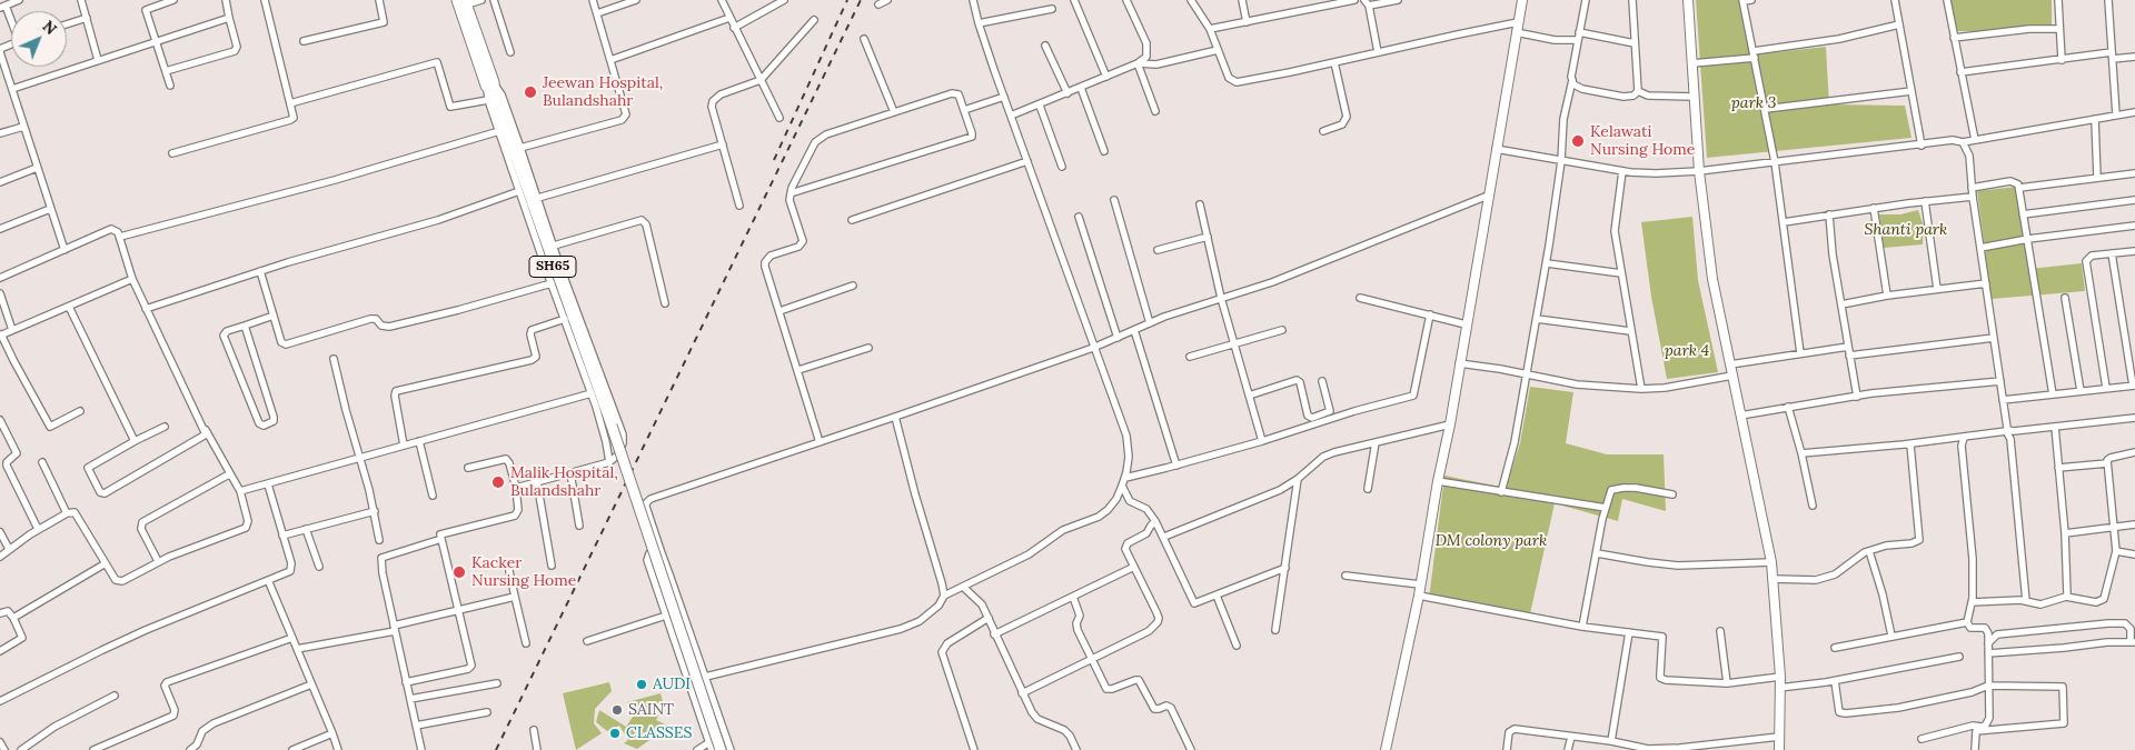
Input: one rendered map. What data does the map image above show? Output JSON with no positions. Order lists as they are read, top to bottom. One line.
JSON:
{"streets":{"main road":["SH65"]},"parks":["park 3","Shanti park","park 4","DM colony park"],"places":["Jeewan Hospital, Bulandshahr","Kelawati Nursing Home","Malik Hospital, Bulandshahr","Kacker Nursing Home","AUDI","SAINT","CLASSES"],"north":"top right"}
